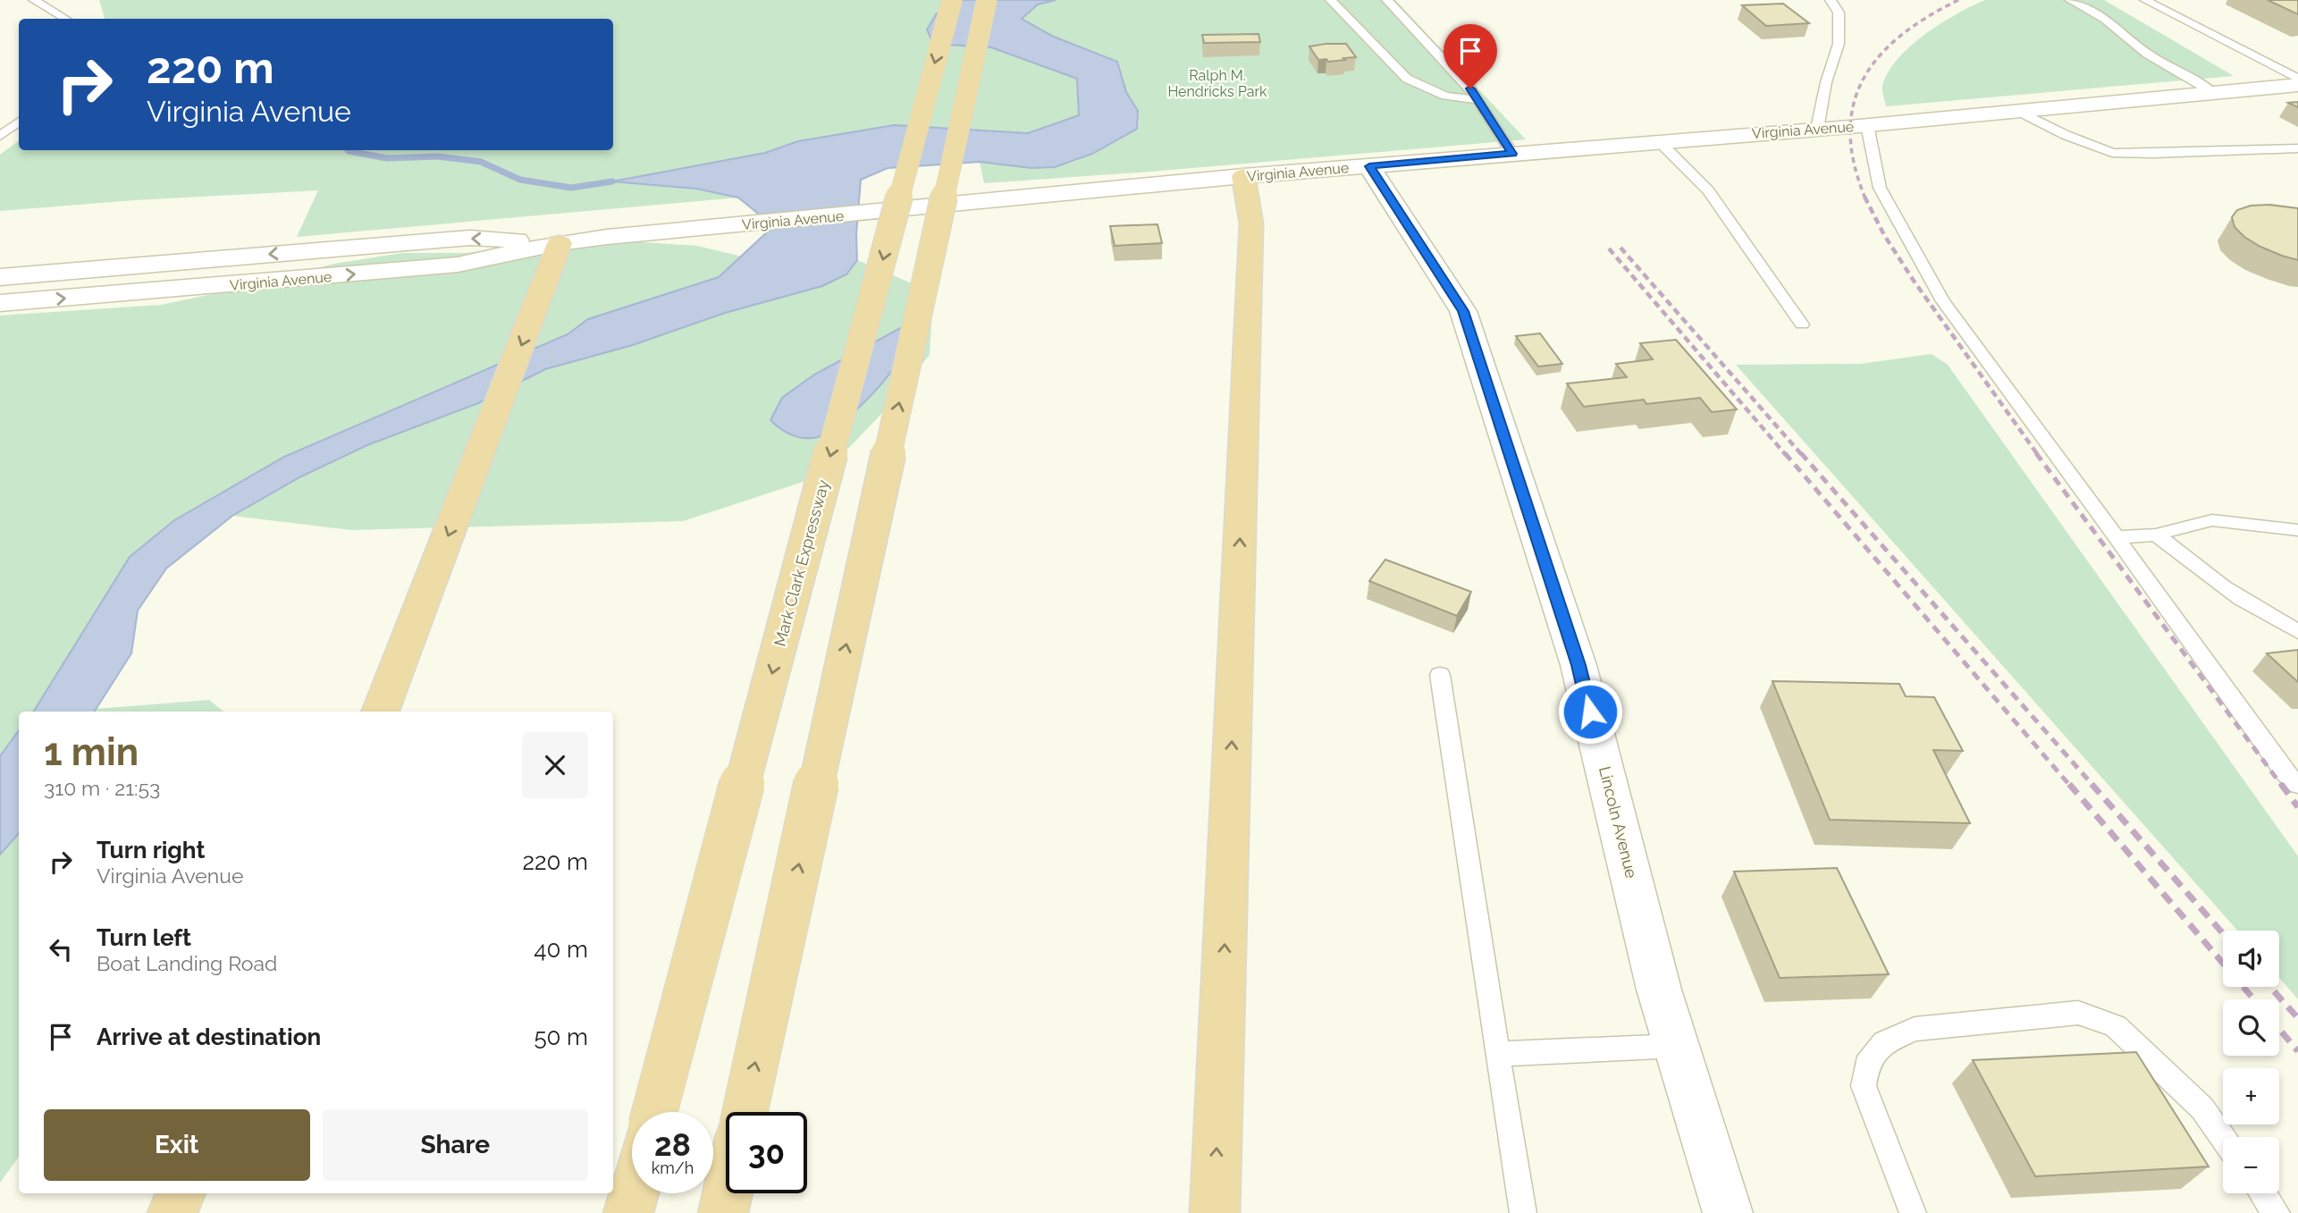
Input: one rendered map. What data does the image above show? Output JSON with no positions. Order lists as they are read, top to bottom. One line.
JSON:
{"streets":{"highway":["Mark Clark Expressway"],"main road":["Virginia Avenue","Lincoln Avenue"]},"crossings":[["Virginia Avenue","Lincoln Avenue"]],"parks":["Ralph M. Hendricks Park"],"page":{"turn":["220 m","Virginia Avenue"],"heading":["1 min","310 m · 21:53"],"list":[{"name":"Turn right","note":"Virginia Avenue","value":"220 m"},{"name":"Turn left","note":"Boat Landing Road","value":"40 m"},{"name":"Arrive at destination","value":"50 m"}],"map_buttons":["+","−"],"buttons":["Exit","Share"],"speed":"28 km/h","limit":"30"}}
